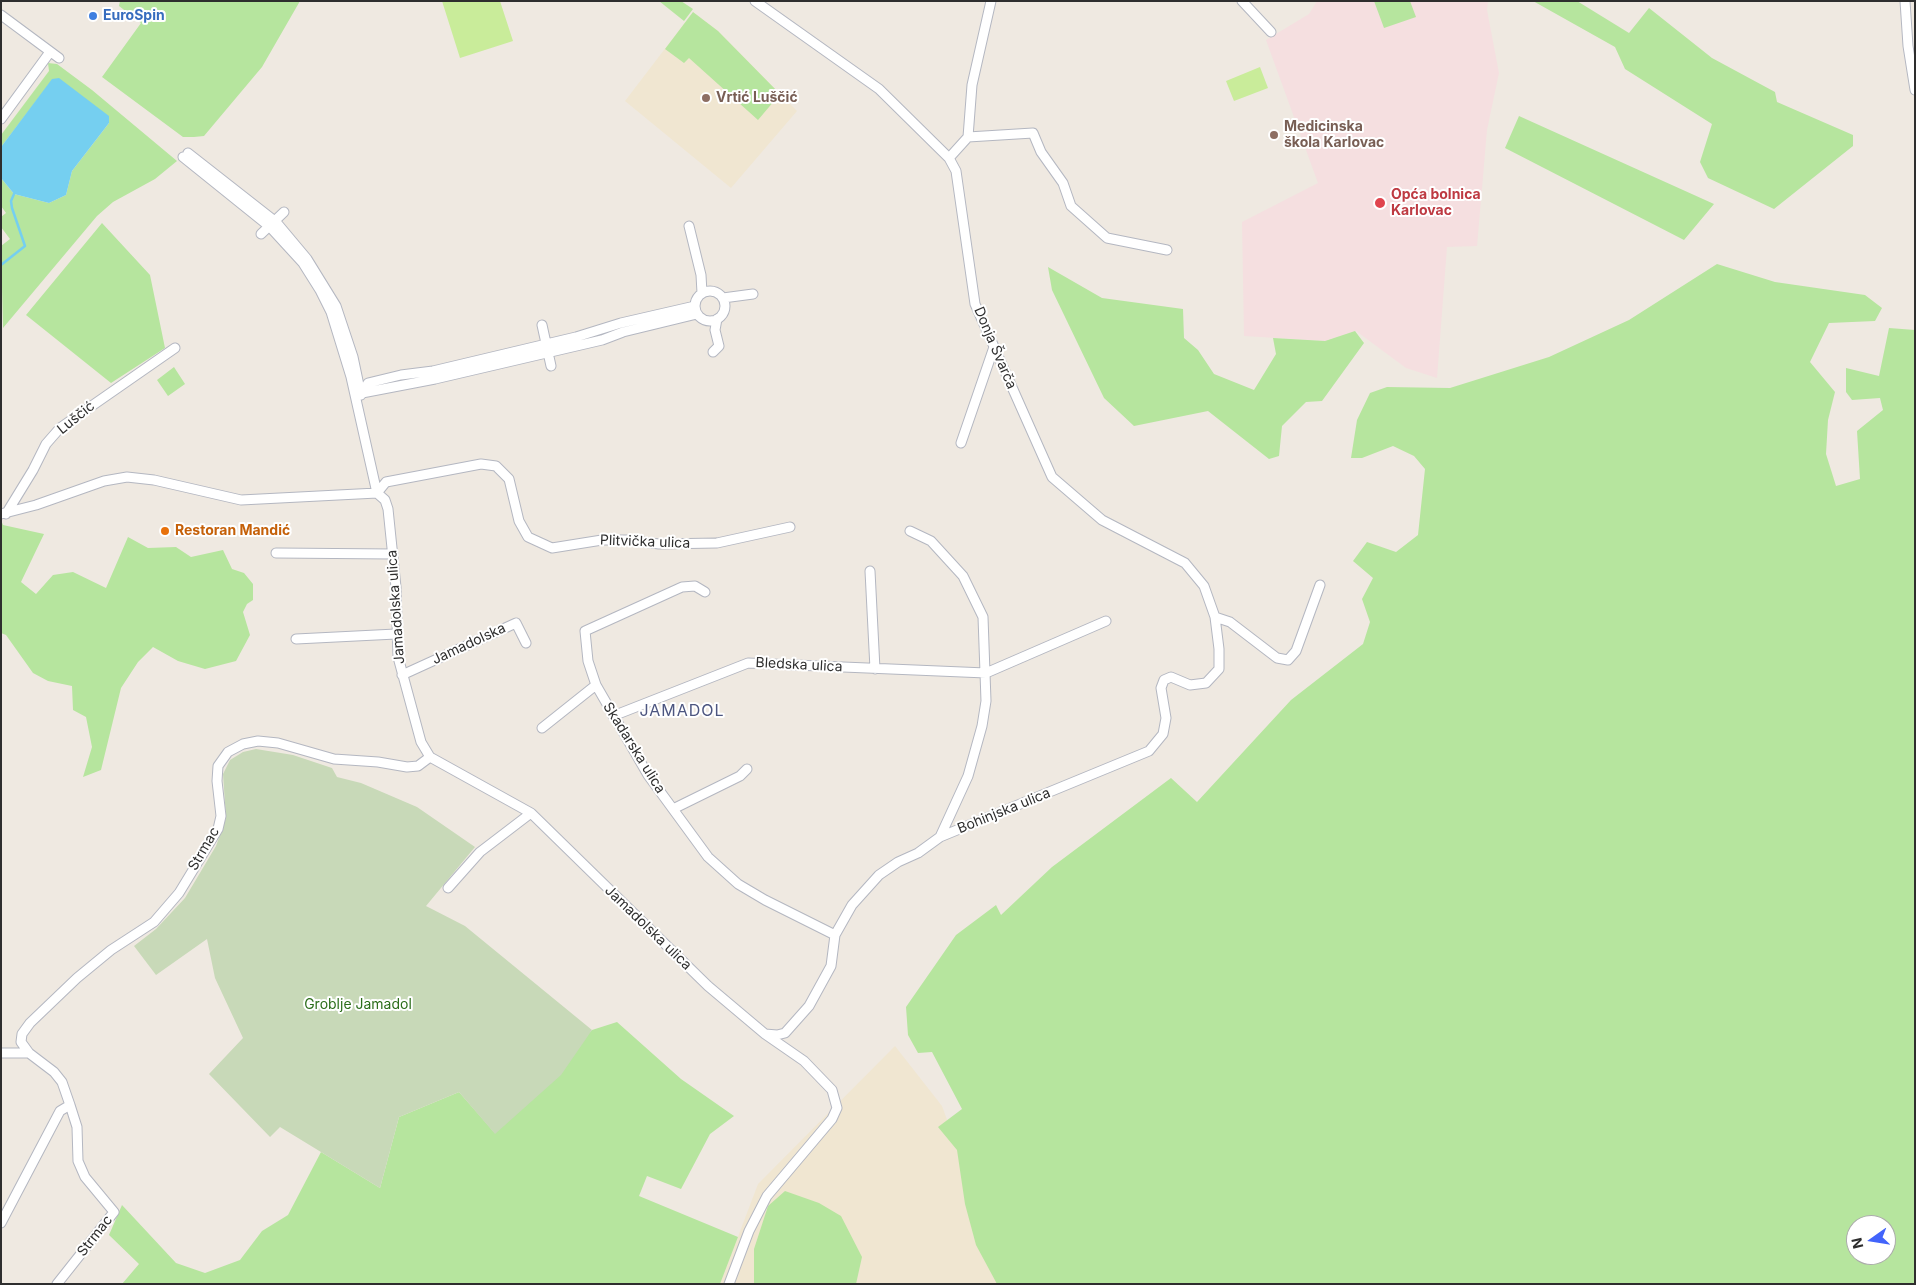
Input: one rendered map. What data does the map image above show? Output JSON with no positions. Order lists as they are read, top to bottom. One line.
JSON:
{"streets":{"street":["Donja Švarča","Luščić","Plitvička ulica","Jamadolska ulica","Jamadolska","Bledska ulica","Skadarska ulica","Bohinjska ulica","Strmac"]},"crossings":[["Donja Švarča","Bohinjska ulica"],["Plitvička ulica","Jamadolska ulica"],["Jamadolska ulica","Jamadolska"],["Jamadolska ulica","Bohinjska ulica"],["Jamadolska ulica","Strmac"],["Bledska ulica","Skadarska ulica"],["Skadarska ulica","Bohinjska ulica"]],"districts":["JAMADOL"],"parks":["Groblje Jamadol"],"places":["EuroSpin","Vrtić Luščić","Medicinska škola Karlovac","Opća bolnica Karlovac","Restoran Mandić"],"north":"left"}
